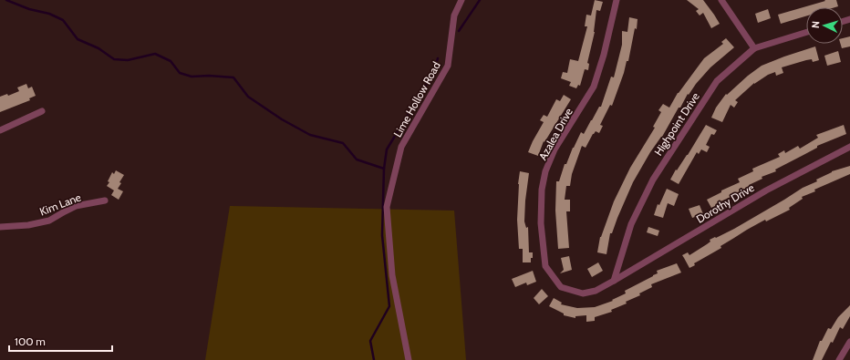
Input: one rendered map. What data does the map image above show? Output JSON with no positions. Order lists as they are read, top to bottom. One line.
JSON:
{"streets":{"street":["Lime Hollow Road","Highpoint Drive","Azalea Drive","Dorothy Drive","Kim Lane"]},"crossings":[["Highpoint Drive","Azalea Drive"],["Highpoint Drive","Dorothy Drive"],["Azalea Drive","Dorothy Drive"]],"scale_bar":"100 m","north":"left"}
